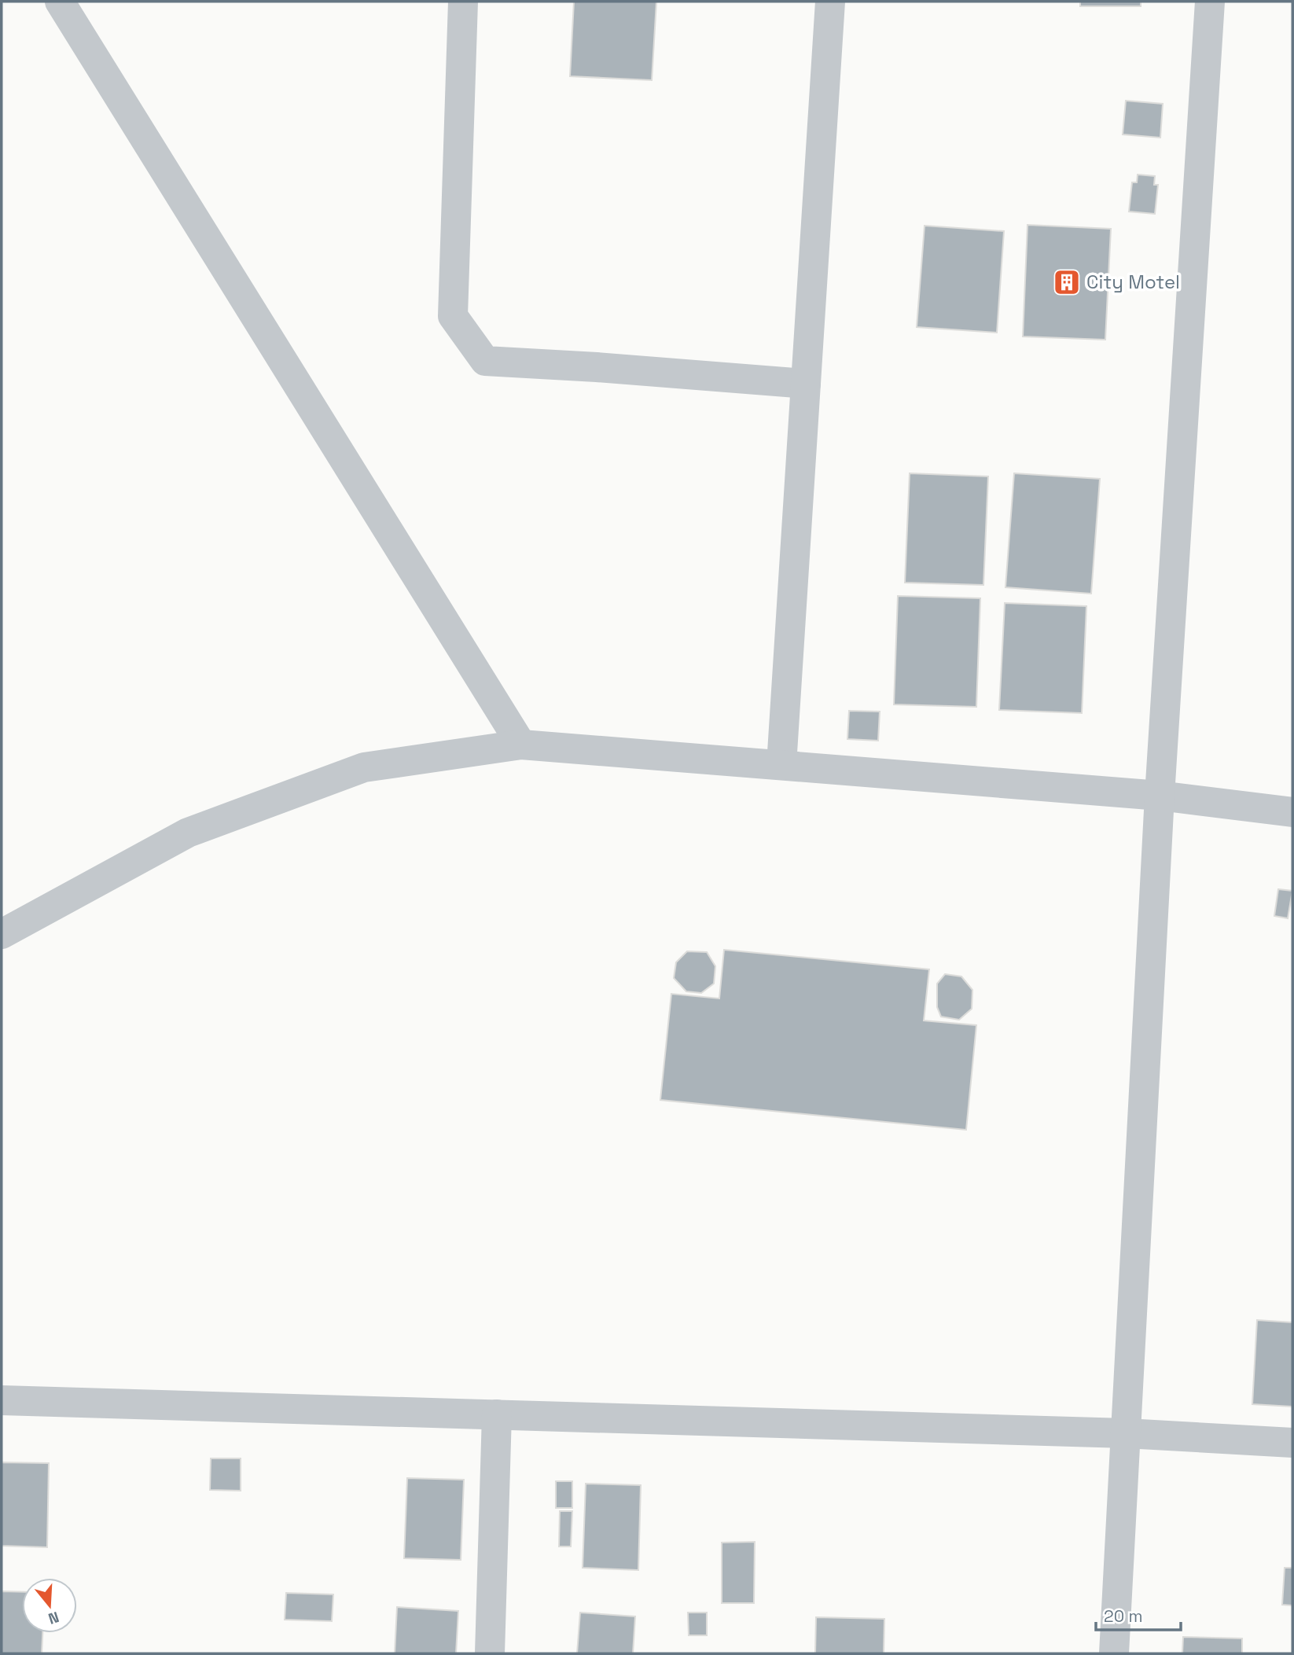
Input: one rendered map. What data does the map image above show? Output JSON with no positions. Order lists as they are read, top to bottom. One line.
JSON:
{"places":{"building":["City Motel"]},"scale_bar":"20 m","north":"bottom"}
